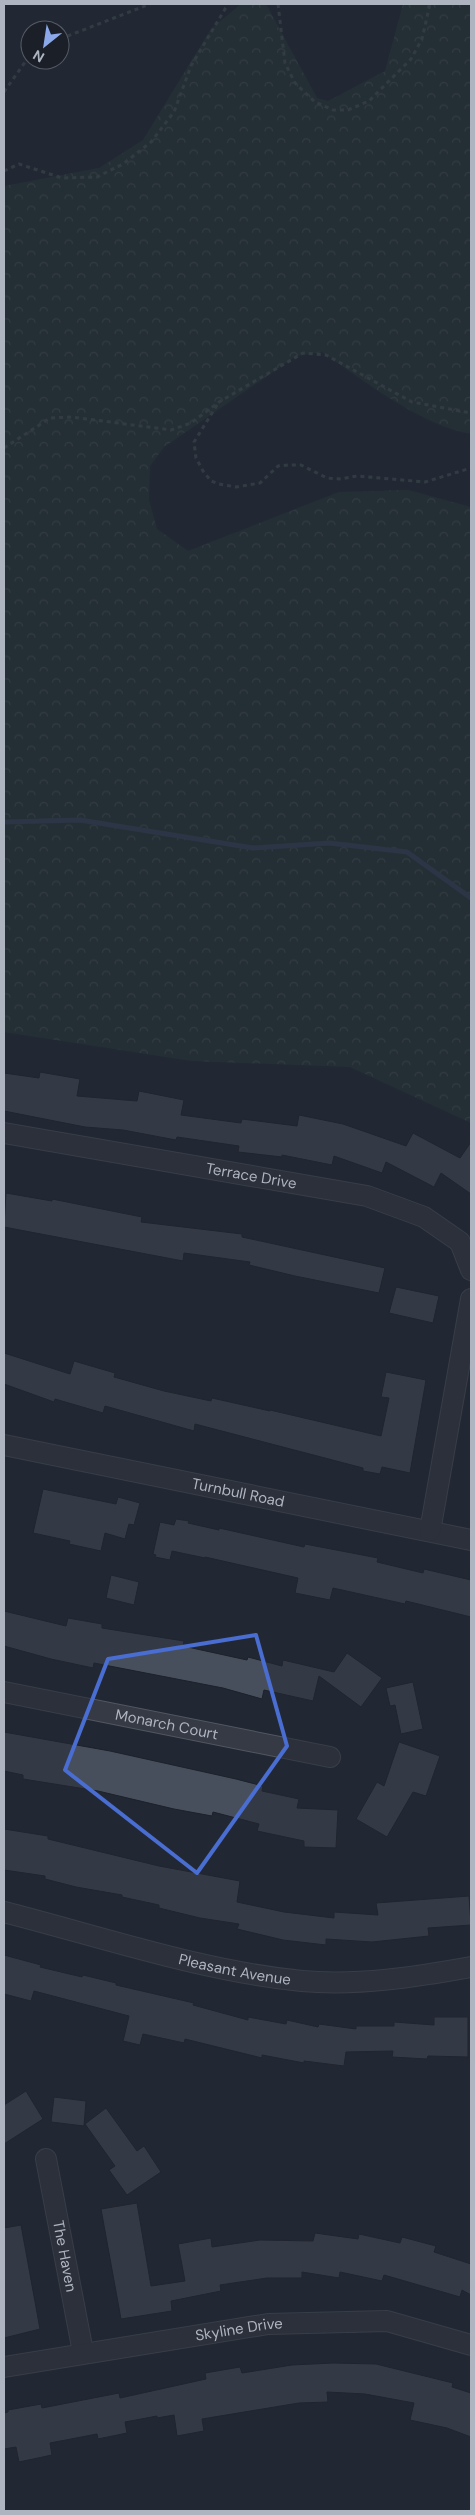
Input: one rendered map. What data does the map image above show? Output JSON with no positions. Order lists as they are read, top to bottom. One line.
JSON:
{"streets":{"street":["Terrace Drive","Turnbull Road","Monarch Court","Pleasant Avenue","The Haven","Skyline Drive"]},"crossings":[["The Haven","Skyline Drive"]],"north":"bottom left"}
